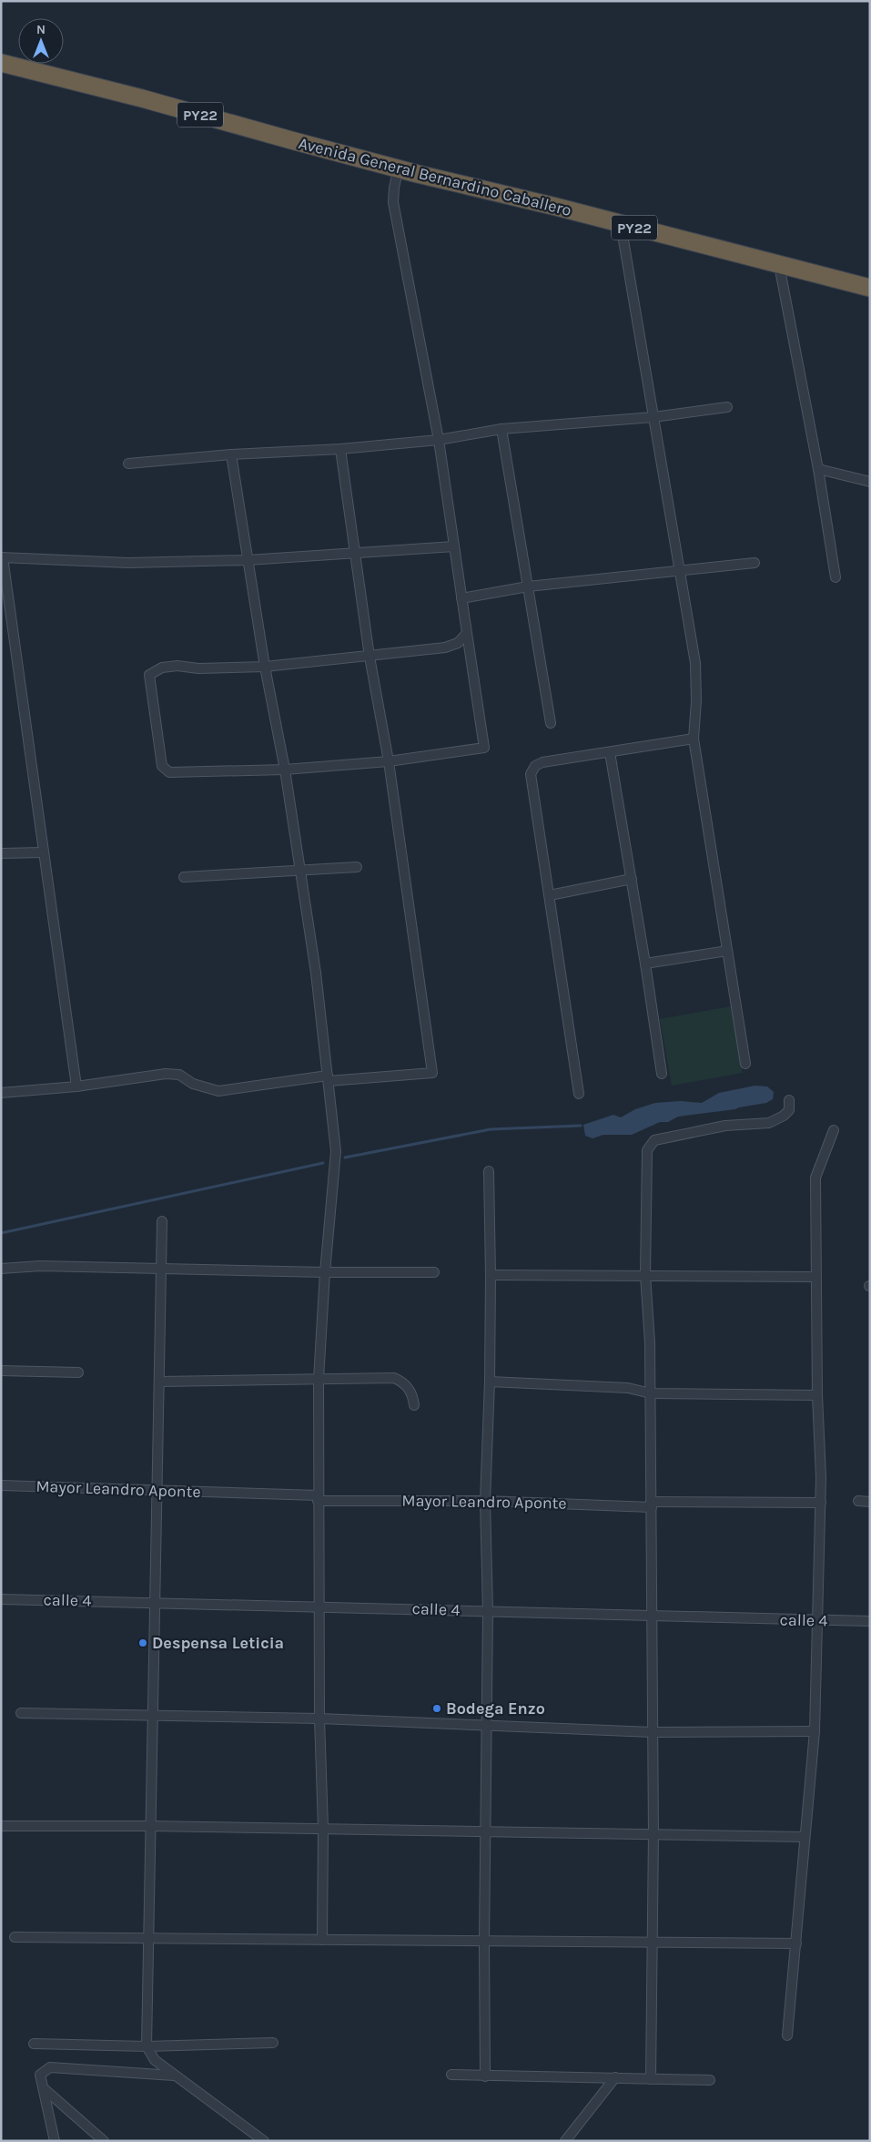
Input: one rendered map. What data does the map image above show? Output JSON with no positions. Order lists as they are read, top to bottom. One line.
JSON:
{"streets":{"highway":["PY22","Avenida General Bernardino Caballero"],"street":["Mayor Leandro Aponte","calle 4"]},"places":["Despensa Leticia","Bodega Enzo"],"north":"top"}
